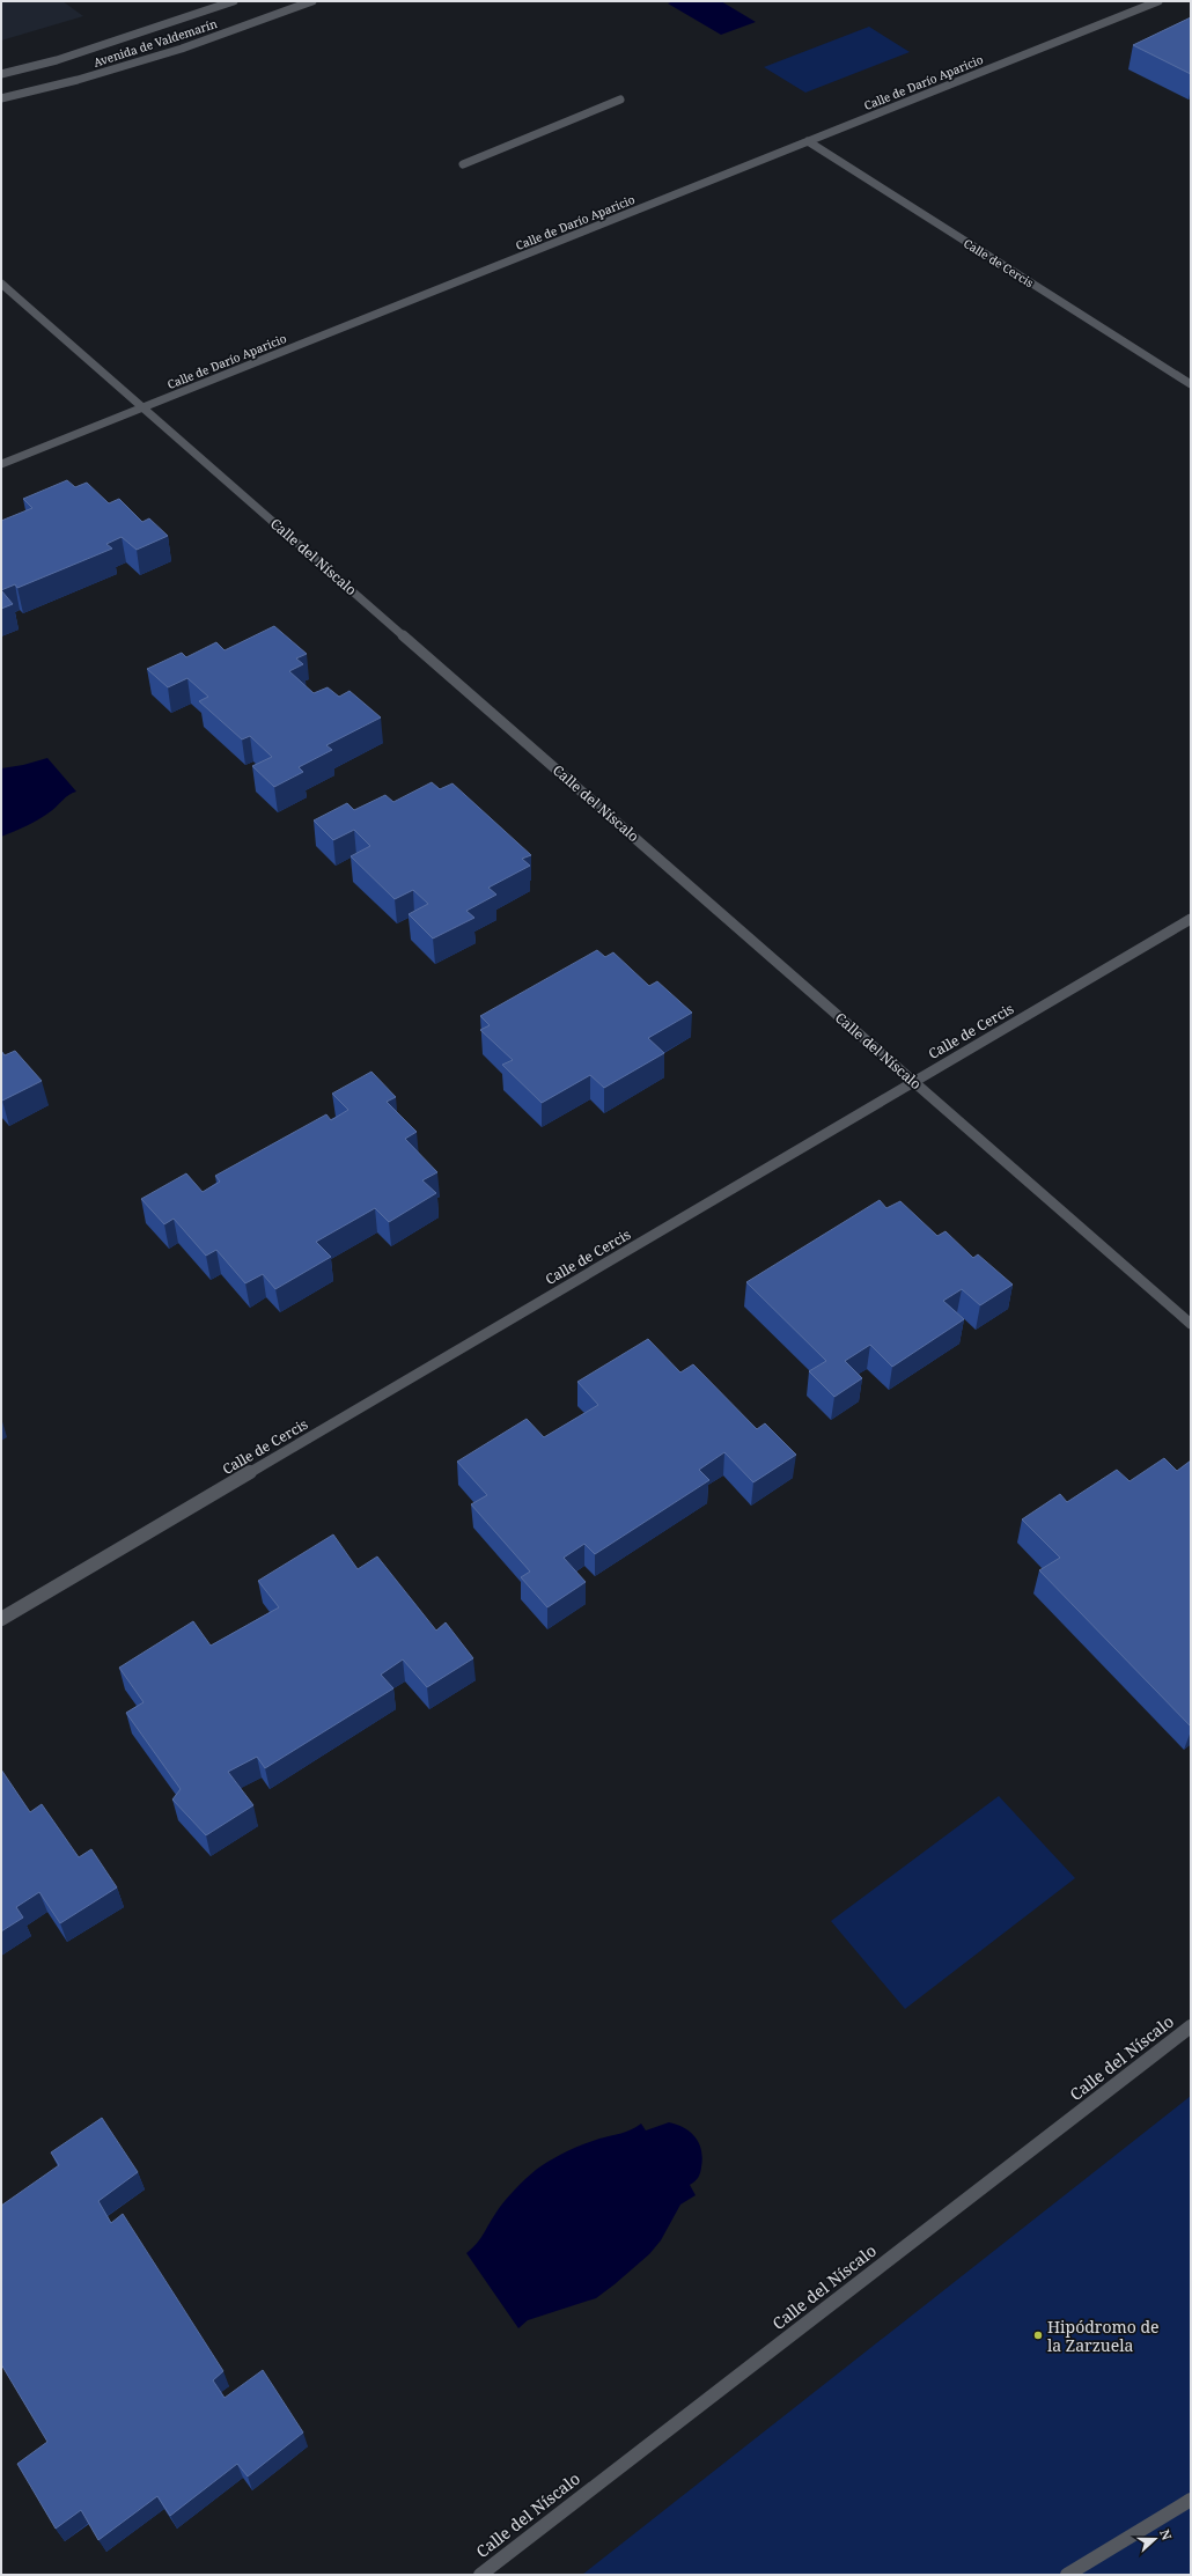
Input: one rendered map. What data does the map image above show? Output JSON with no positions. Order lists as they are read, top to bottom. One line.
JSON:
{"streets":{"street":["Avenida de Valdemarín","Calle de Darío Aparicio","Calle de Cercis","Calle del Níscalo"]},"crossings":[["Calle de Darío Aparicio","Calle de Cercis"],["Calle de Darío Aparicio","Calle del Níscalo"],["Calle de Cercis","Calle del Níscalo"]],"places":["Hipódromo de la Zarzuela"],"north":"right"}
